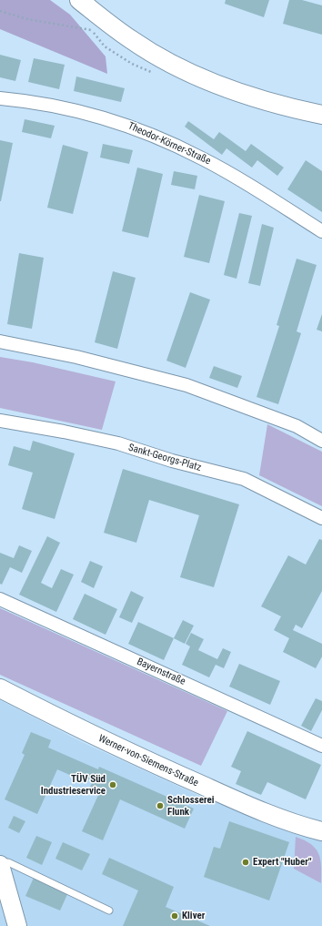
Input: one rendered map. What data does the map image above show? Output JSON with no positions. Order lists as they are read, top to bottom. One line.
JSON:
{"streets":{"street":["Theodor-Körner-Straße","Sankt-Georgs-Platz","Bayernstraße","Werner-von-Siemens-Straße"]},"places":["TÜV Süd Industrieservice","Schlosserei Flunk","Expert \"Huber\"","Kliver"]}
